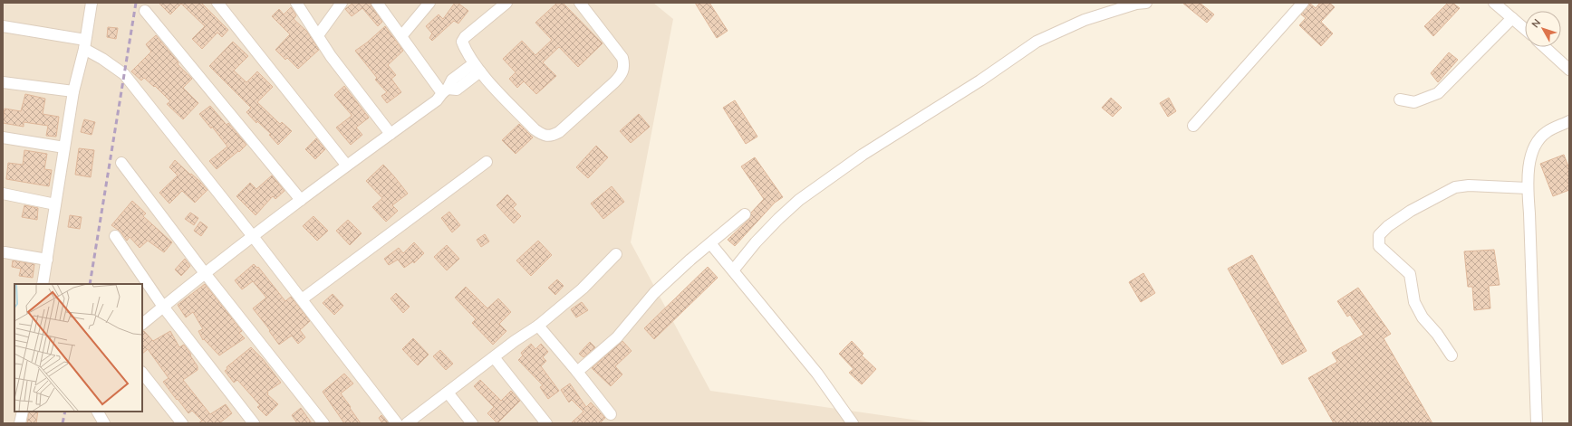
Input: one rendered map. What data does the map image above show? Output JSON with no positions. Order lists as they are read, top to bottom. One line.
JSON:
{"north":"top left"}
